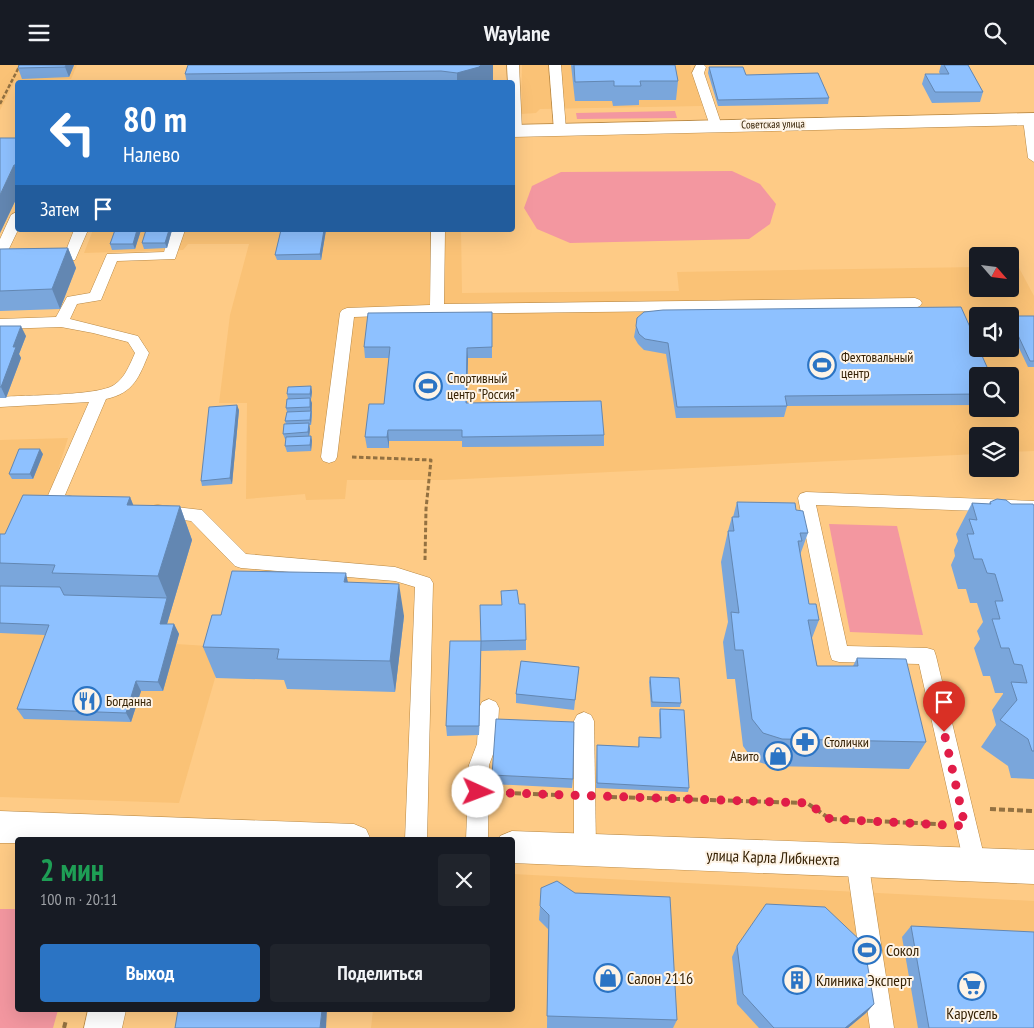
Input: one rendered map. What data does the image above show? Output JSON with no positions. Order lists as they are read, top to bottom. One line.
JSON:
{"streets":{"street":["Советская улица","улица Карла Либкнехта"]},"places":{"sports":["Фехтовальный центр","Спортивный центр \"Россия\"","Сокол"],"restaurant":["Богданна"],"pharmacy":["Столички"],"shop":["Авито","Салон 2116"],"building":["Клиника Эксперт"],"supermarket":["Карусель"]},"north":"bottom right","page":{"header":"Waylane","turn":["80 m","Налево"],"then":"Затем","heading":["2 мин","100 m · 20:11"],"buttons":["Выход","Поделиться"]}}
